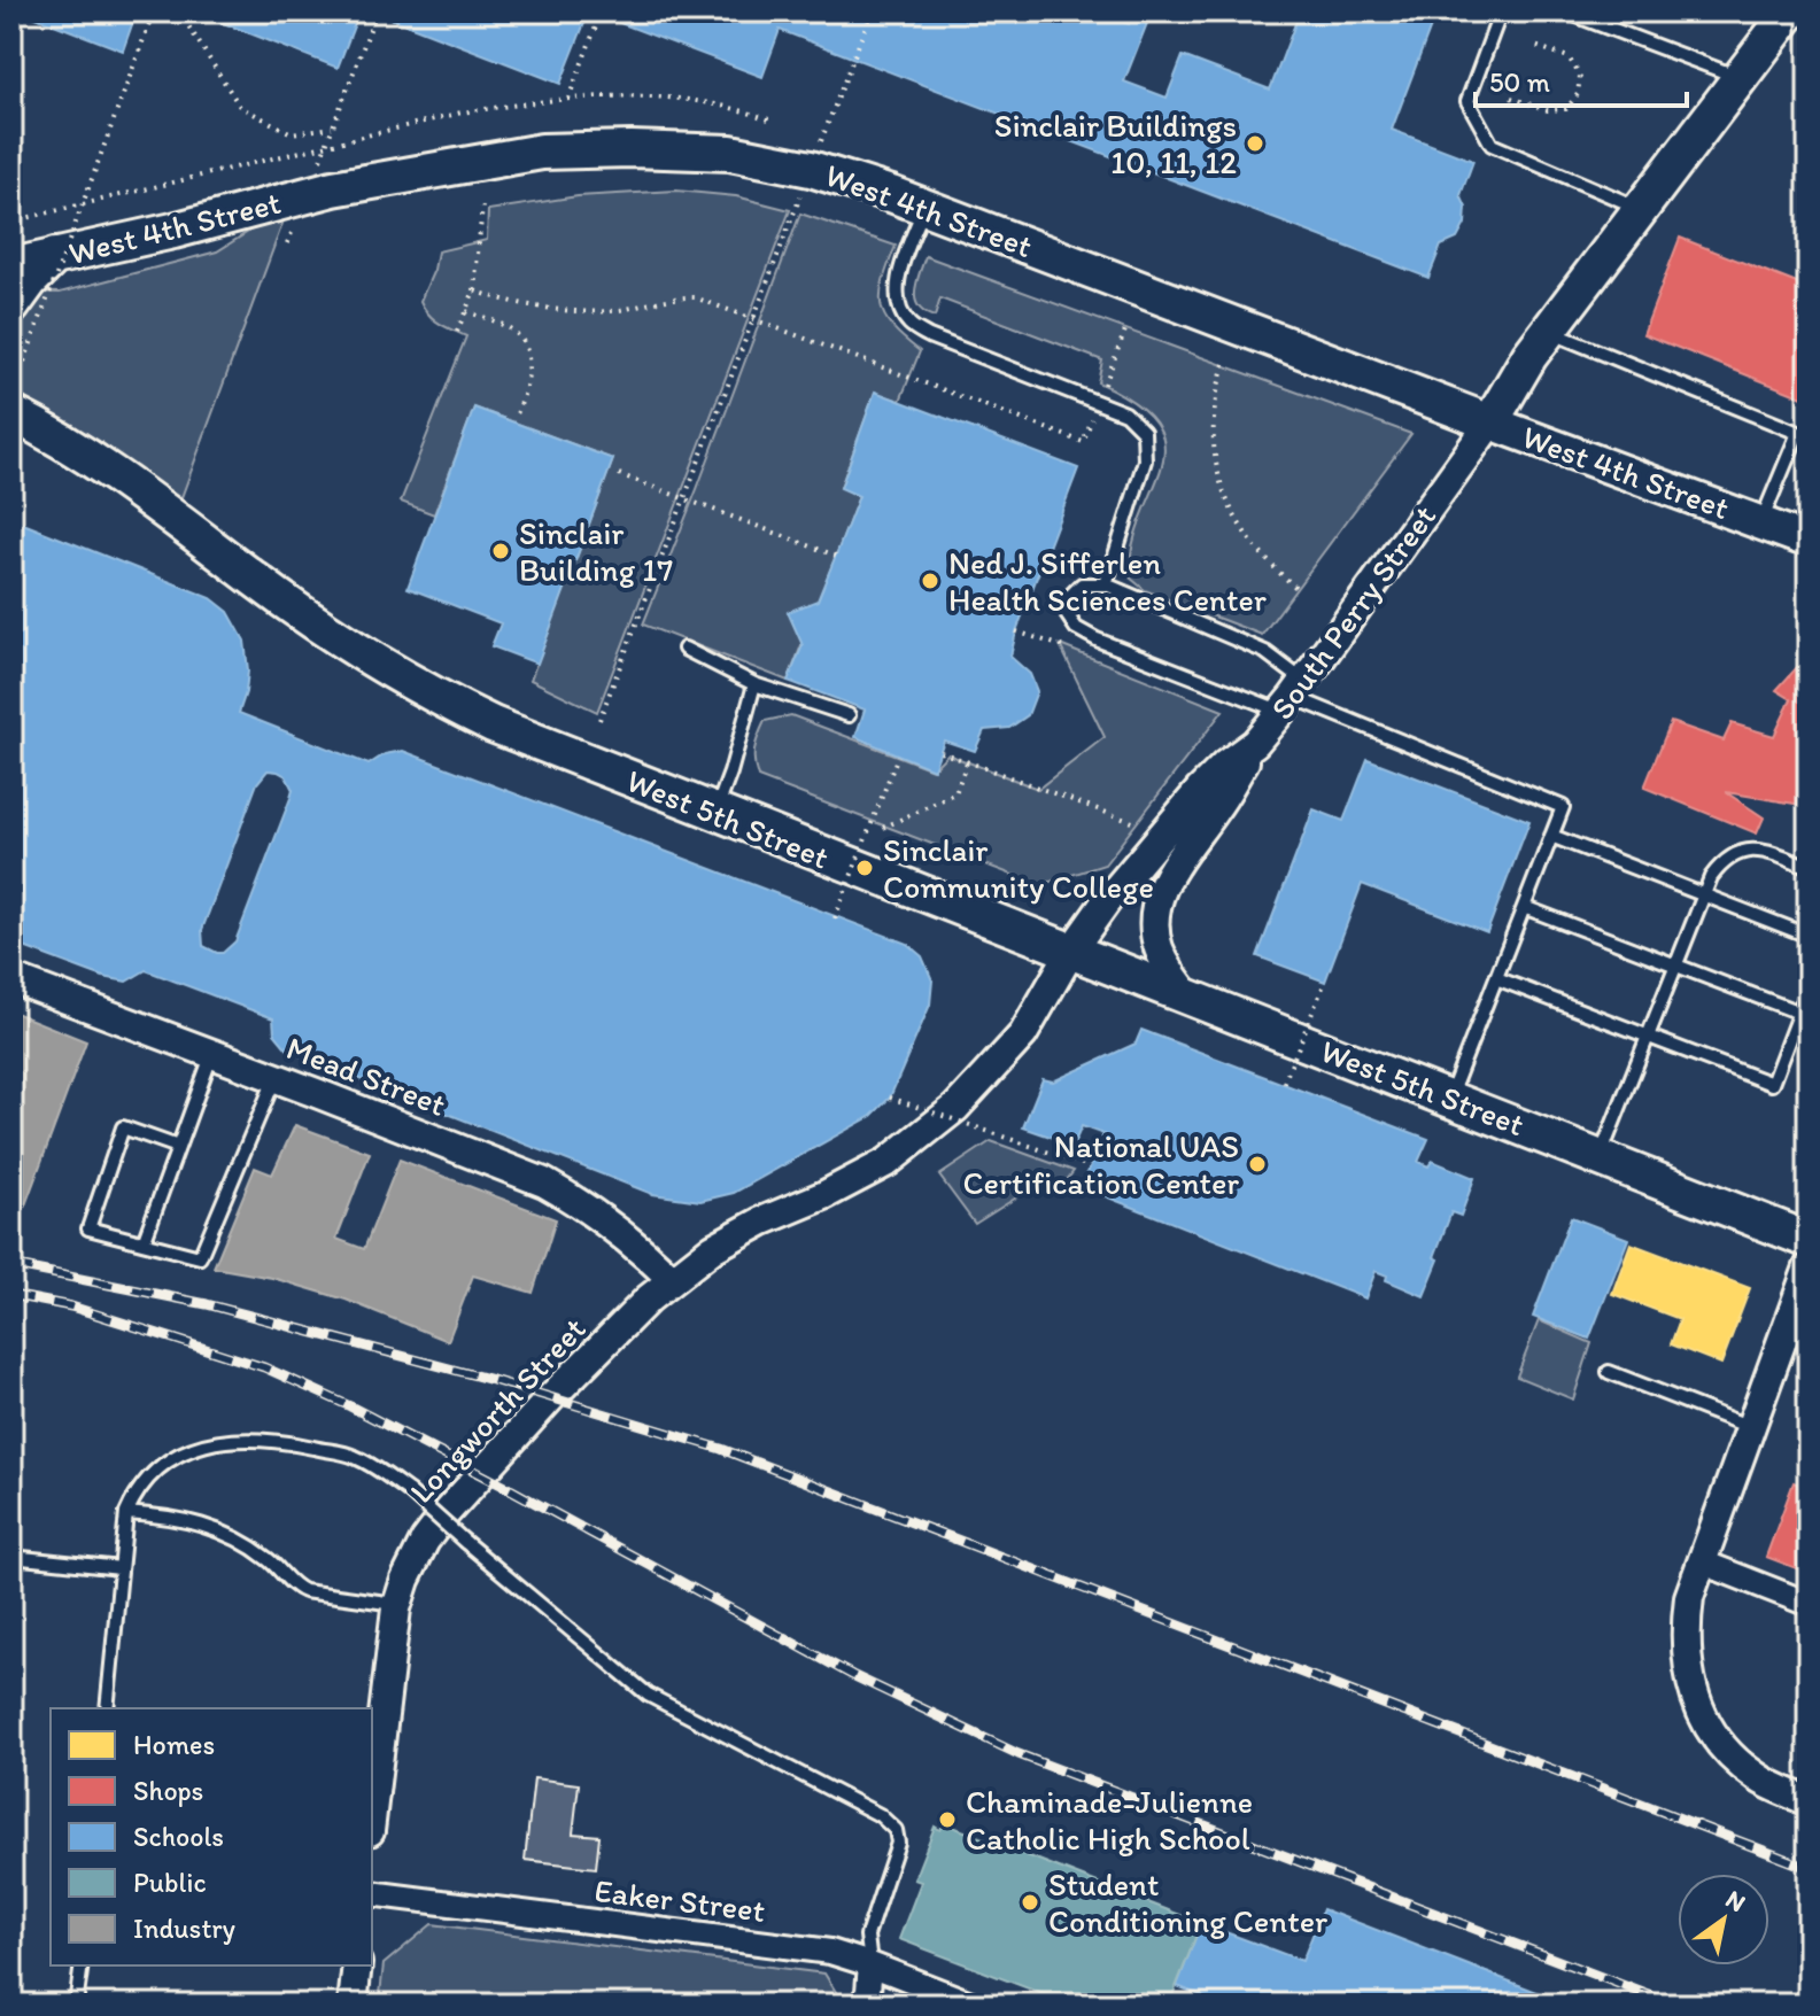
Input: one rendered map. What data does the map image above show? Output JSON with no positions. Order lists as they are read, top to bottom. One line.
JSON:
{"streets":{"main road":["West 4th Street","South Perry Street","West 5th Street"],"street":["Mead Street","Longworth Street","Eaker Street"]},"crossings":[["West 4th Street","South Perry Street"],["South Perry Street","West 5th Street"],["South Perry Street","Longworth Street"],["Mead Street","Longworth Street"]],"places":["Sinclair Buildings 10, 11, 12","Sinclair Building 17","Ned J. Sifferlen Health Sciences Center","Sinclair Community College","National UAS Certification Center","Chaminade-Julienne Catholic High School","Student Conditioning Center"],"legend":["Homes","Shops","Schools","Public","Industry"],"scale_bar":"50 m","north":"top right"}
